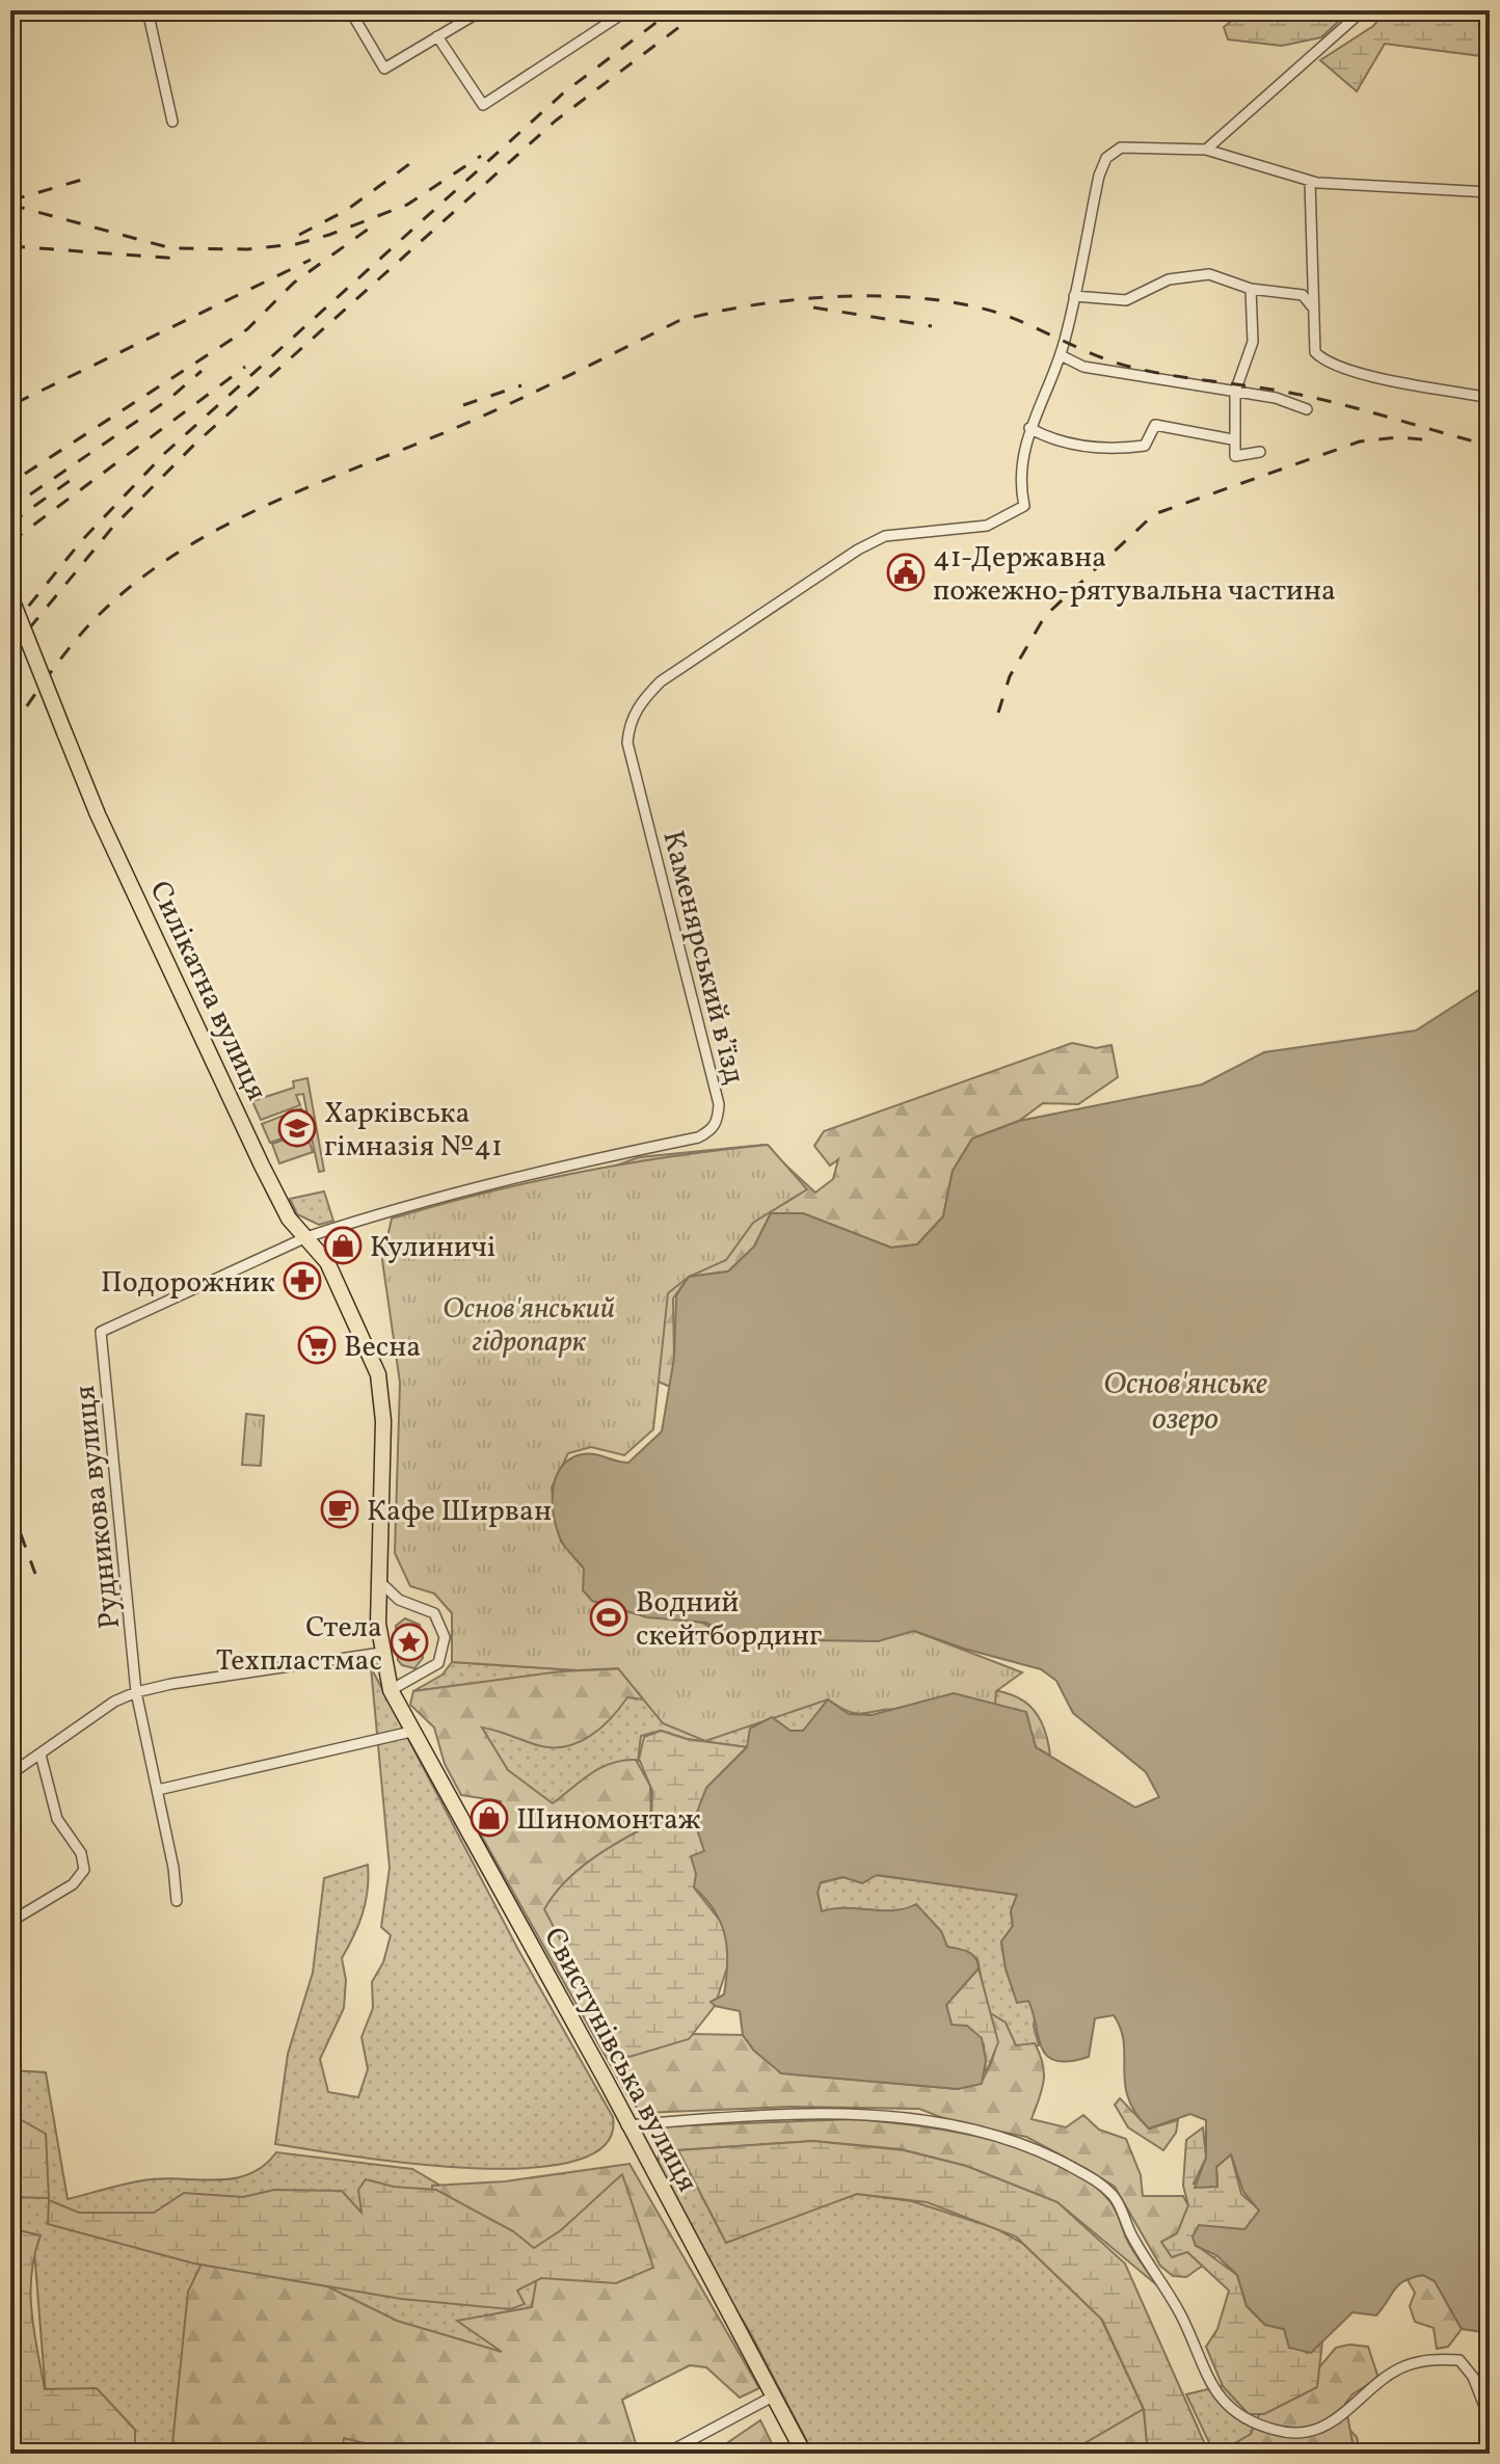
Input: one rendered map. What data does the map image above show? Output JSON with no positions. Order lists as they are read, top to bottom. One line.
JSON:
{"streets":{"main road":["Силікатна вулиця","Свистунівська вулиця"],"street":["Каменярський в’їзд","Рудникова вулиця"]},"crossings":[["Каменярський в’їзд","Силікатна вулиця"],["Каменярський в’їзд","Рудникова вулиця"],["Силікатна вулиця","Рудникова вулиця"],["Силікатна вулиця","Свистунівська вулиця"]],"water":["Основ'янське озеро"],"parks":["Основ'янський гідропарк"],"places":{"public building":["41-Державна пожежно-рятувальна частина"],"school or university":["Харківська гімназія №41"],"shop":["Кулиничі","Шиномонтаж"],"pharmacy":["Подорожник"],"supermarket":["Весна"],"cafe":["Кафе Ширван"],"sports":["Водний скейтбординг"],"place":["Стела Техпластмас"]}}
